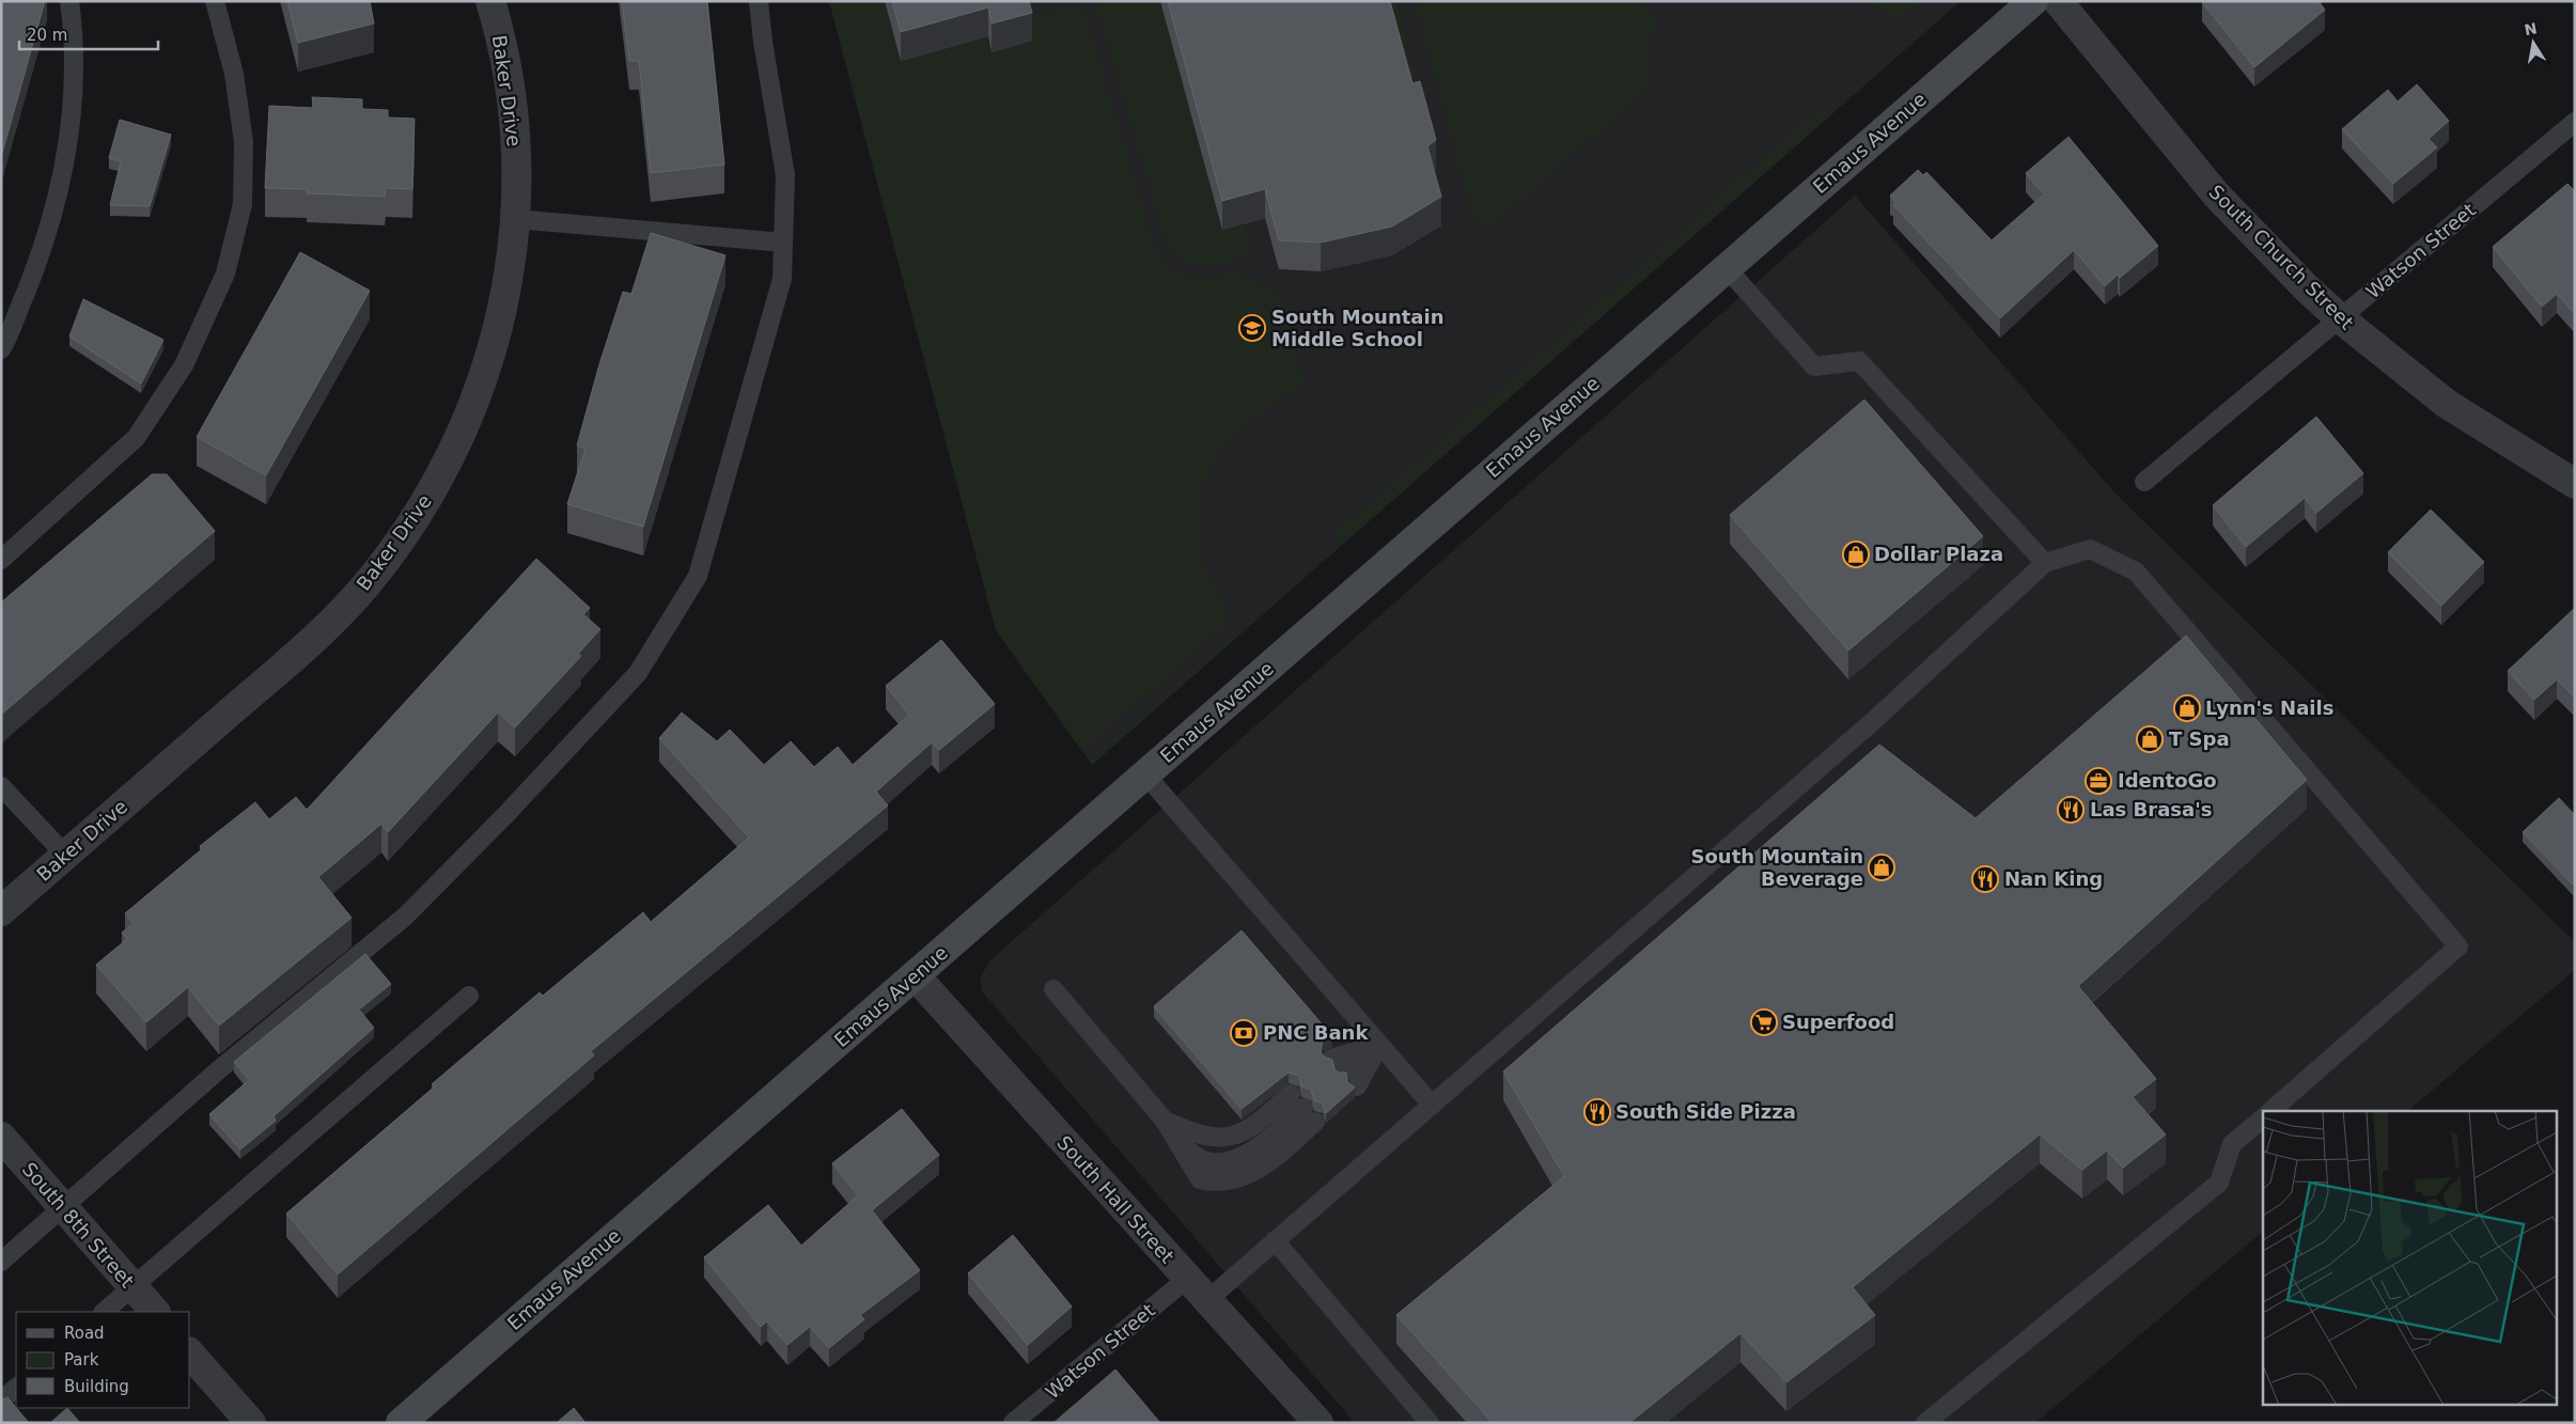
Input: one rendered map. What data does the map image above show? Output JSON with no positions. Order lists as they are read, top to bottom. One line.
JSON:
{"streets":{"main road":["Emaus Avenue"],"street":["Baker Drive","South Church Street","South Hall Street","South 8th Street"],"lane":["Watson Street"]},"crossings":[["Emaus Avenue","South Hall Street"],["Watson Street","South Church Street"],["Watson Street","South Hall Street"]],"places":{"school or university":["South Mountain Middle School"],"shop":["Dollar Plaza","Lynn's Nails","T Spa","South Mountain Beverage"],"office":["IdentoGo"],"restaurant":["Las Brasa's","Nan King","South Side Pizza"],"supermarket":["Superfood"],"bank":["PNC Bank"]},"legend":["Road","Park","Building"],"scale_bar":"20 m","north":"top"}
